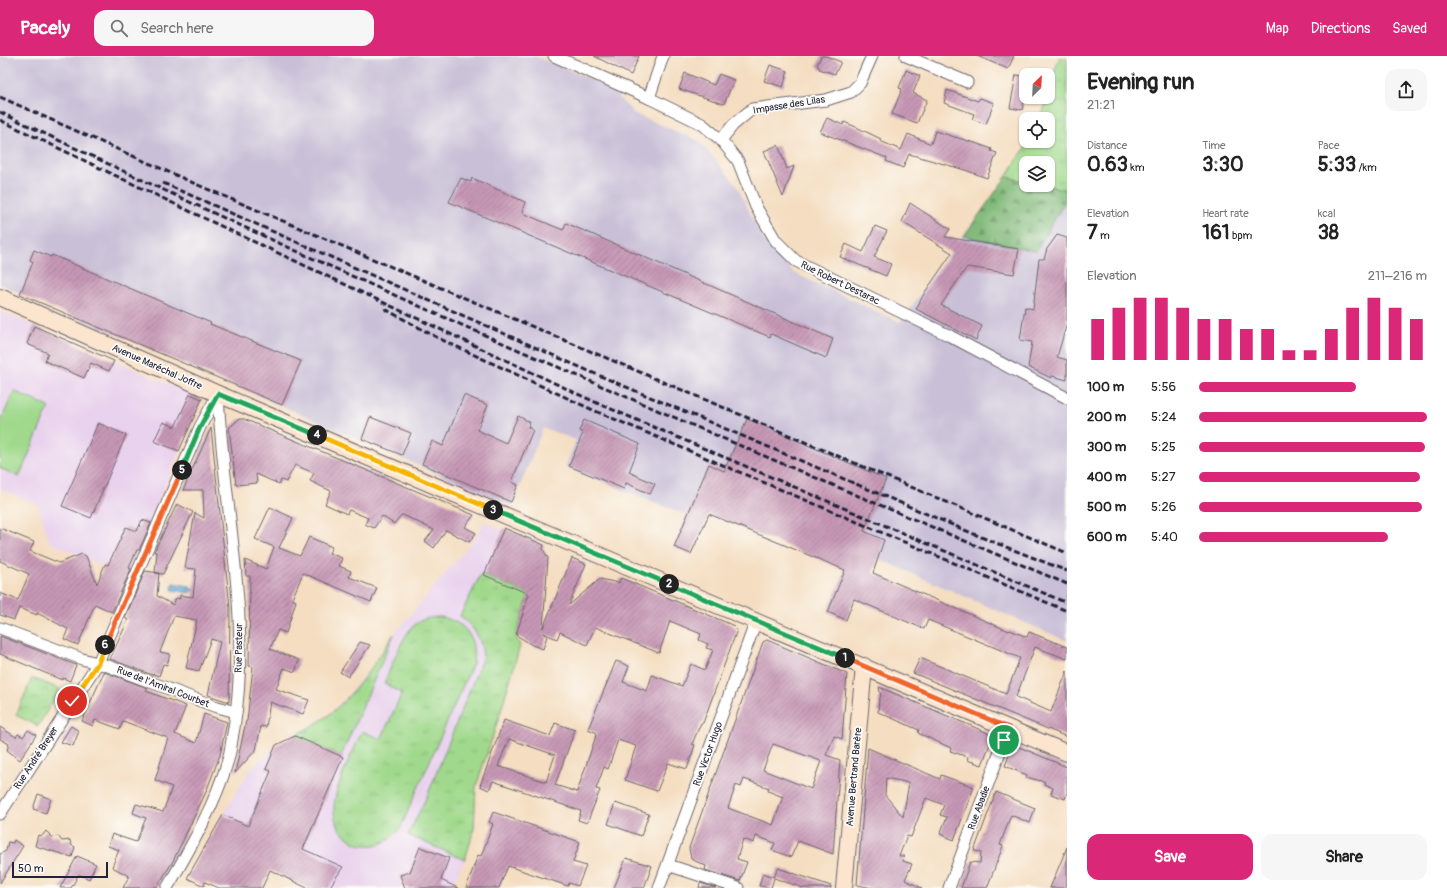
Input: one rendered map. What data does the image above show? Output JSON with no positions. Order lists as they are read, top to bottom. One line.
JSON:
{"streets":{"main road":["Avenue Maréchal Joffre","Avenue Bertrand Barère"],"street":["Impasse des Lilas","Rue Robert Destarac","Rue Pasteur","Rue de l'Amiral Courbet","Rue Victor Hugo","Rue André Breyer","Rue Abadie"]},"crossings":[["Impasse des Lilas","Rue Robert Destarac"],["Avenue Maréchal Joffre","Rue Pasteur"],["Avenue Maréchal Joffre","Rue Victor Hugo"],["Avenue Maréchal Joffre","Rue André Breyer"],["Avenue Maréchal Joffre","Avenue Bertrand Barère"],["Avenue Maréchal Joffre","Rue Abadie"],["Rue Pasteur","Rue de l'Amiral Courbet"],["Rue Pasteur","Rue André Breyer"],["Rue de l'Amiral Courbet","Rue André Breyer"]],"scale_bar":"50 m","north":"top right","page":{"header":"Pacely","search":"Search here","nav":["Map","Directions","Saved"],"heading":["Evening run","21:21"],"stats":[["Distance","0.63 km"],["Time","3:30"],["Pace","5:33 /km"],["Elevation","7 m"],["Heart rate","161 bpm"],["kcal","38"]],"chart":["Elevation","211–216 m"],"list":[{"name":"100 m","note":"5:56"},{"name":"200 m","note":"5:24"},{"name":"300 m","note":"5:25"},{"name":"400 m","note":"5:27"},{"name":"500 m","note":"5:26"},{"name":"600 m","note":"5:40"}],"pins":["4","5","3","2","6","1"],"buttons":["Save","Share"],"scale":"50 m"}}
